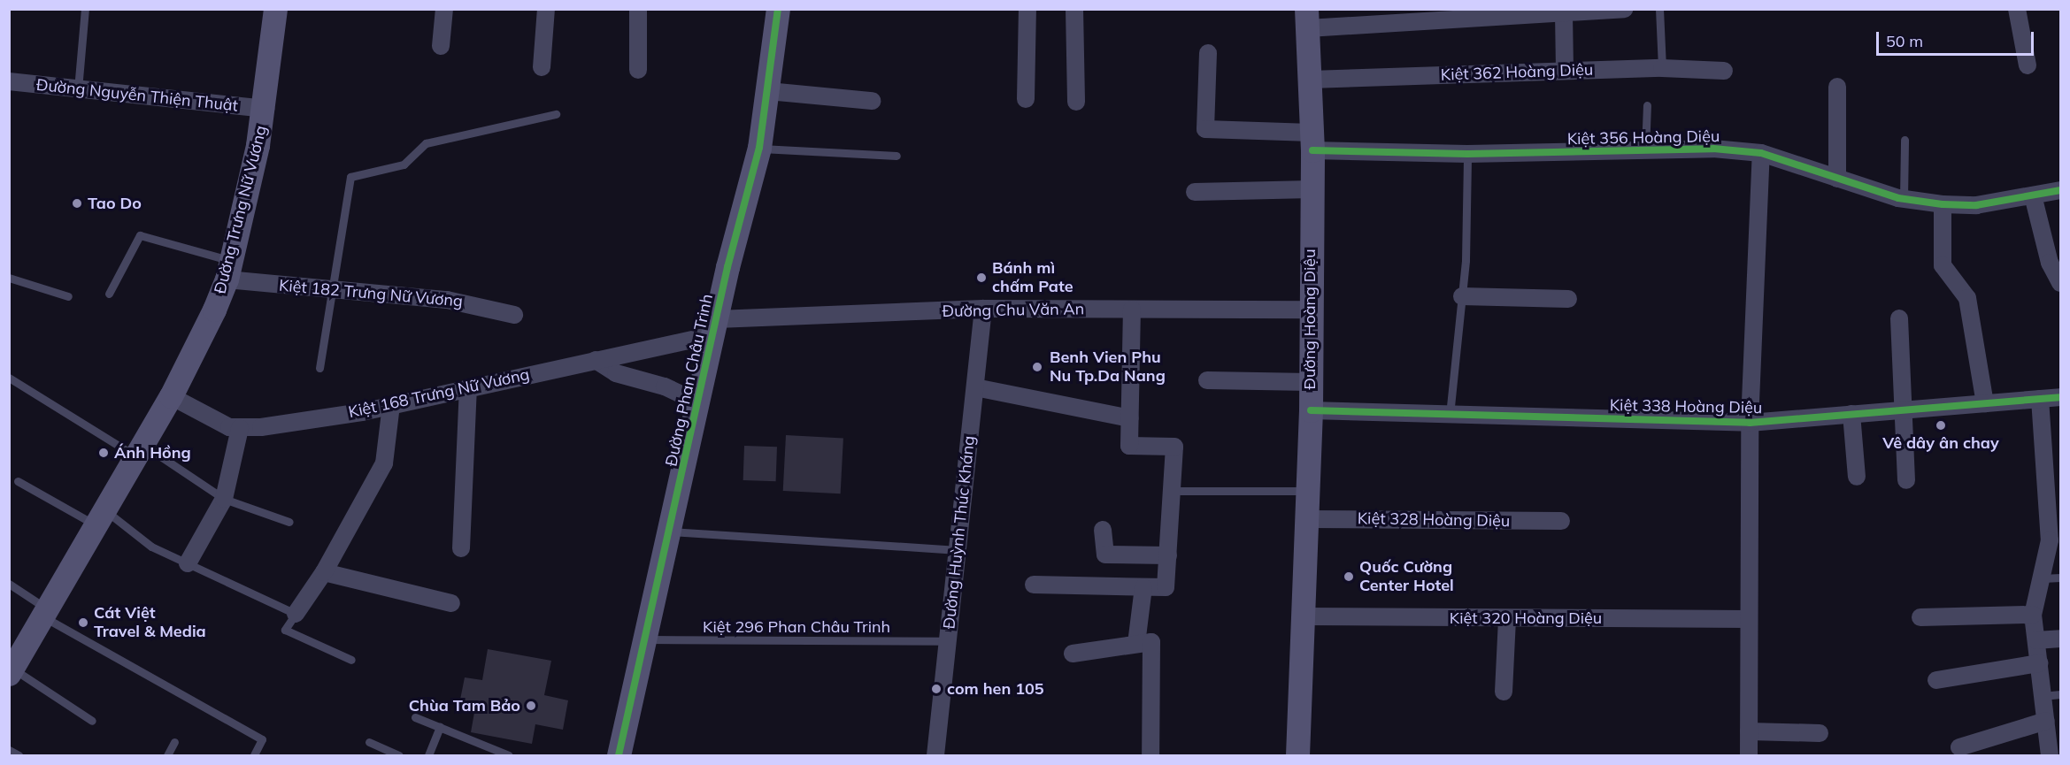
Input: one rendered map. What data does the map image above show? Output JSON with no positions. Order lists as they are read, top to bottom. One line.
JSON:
{"streets":{"main road":["Đường Trưng Nữ Vương","Đường Hoàng Diệu","Đường Phan Châu Trinh"],"street":["Kiệt 362 Hoàng Diệu","Đường Nguyễn Thiện Thuật","Kiệt 356 Hoàng Diệu","Kiệt 182 Trưng Nữ Vương","Đường Chu Văn An","Kiệt 168 Trưng Nữ Vương","Kiệt 338 Hoàng Diệu","Kiệt 328 Hoàng Diệu","Đường Huỳnh Thúc Kháng","Kiệt 320 Hoàng Diệu"],"lane":["Kiệt 296 Phan Châu Trinh"]},"crossings":[["Kiệt 362 Hoàng Diệu","Đường Hoàng Diệu"],["Đường Nguyễn Thiện Thuật","Đường Trưng Nữ Vương"],["Kiệt 356 Hoàng Diệu","Đường Hoàng Diệu"],["Đường Trưng Nữ Vương","Kiệt 182 Trưng Nữ Vương"],["Đường Trưng Nữ Vương","Kiệt 168 Trưng Nữ Vương"],["Đường Chu Văn An","Đường Hoàng Diệu"],["Đường Chu Văn An","Đường Phan Châu Trinh"],["Đường Chu Văn An","Kiệt 168 Trưng Nữ Vương"],["Đường Chu Văn An","Đường Huỳnh Thúc Kháng"],["Đường Hoàng Diệu","Kiệt 338 Hoàng Diệu"],["Đường Hoàng Diệu","Kiệt 328 Hoàng Diệu"],["Đường Hoàng Diệu","Kiệt 320 Hoàng Diệu"],["Đường Phan Châu Trinh","Kiệt 168 Trưng Nữ Vương"],["Đường Phan Châu Trinh","Kiệt 296 Phan Châu Trinh"],["Đường Huỳnh Thúc Kháng","Kiệt 296 Phan Châu Trinh"]],"places":["Tao Do","Bánh mì chấm Pate","Benh Vien Phu Nu Tp.Da Nang","Vê dây ân chay","Ánh Hồng","Quốc Cường Center Hotel","Cát Việt Travel & Media","com hen 105","Chùa Tam Bảo"],"scale_bar":"50 m"}
